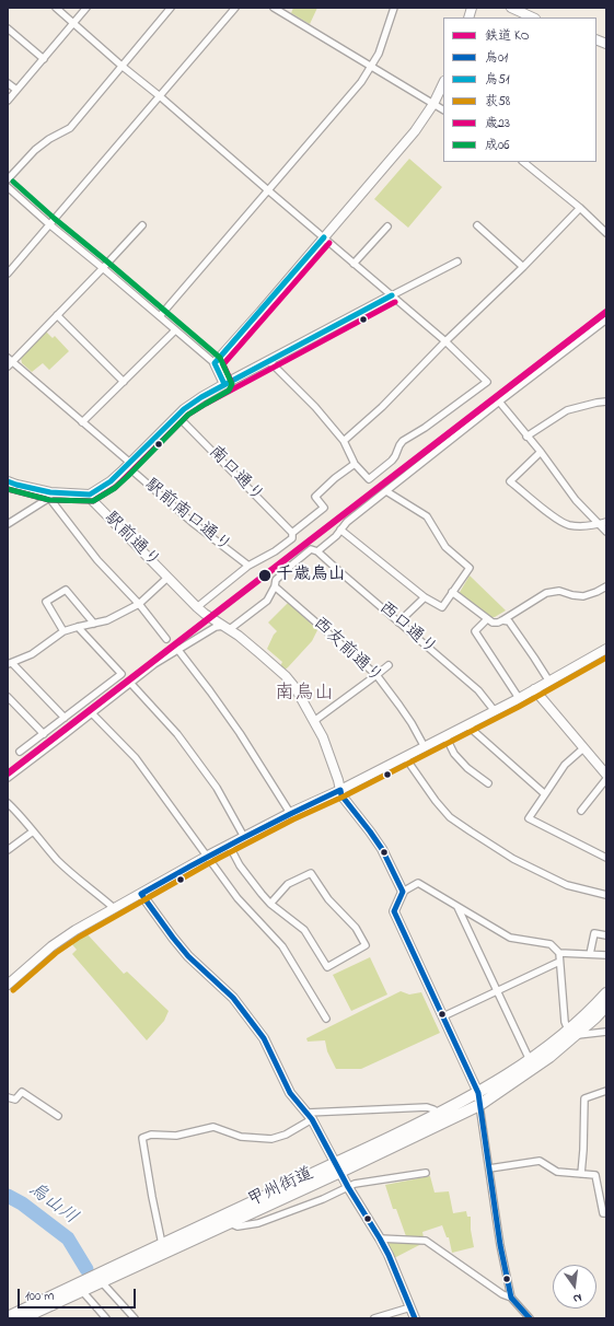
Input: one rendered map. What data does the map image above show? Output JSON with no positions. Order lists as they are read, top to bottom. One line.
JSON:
{"streets":{"highway":["甲州街道"],"street":["南口通り","駅前南口通り","駅前通り","西口通り","西友前通り"]},"districts":["南烏山"],"water":["烏山川"],"places":["千歳烏山"],"lines":["transit line 成06","transit line 烏51","transit line 歳23","rail line KO","transit line 荻58","transit line 烏01"],"legend":["鉄道 KO","烏01","烏51","荻58","歳23","成06"],"scale_bar":"100 m","north":"bottom"}
